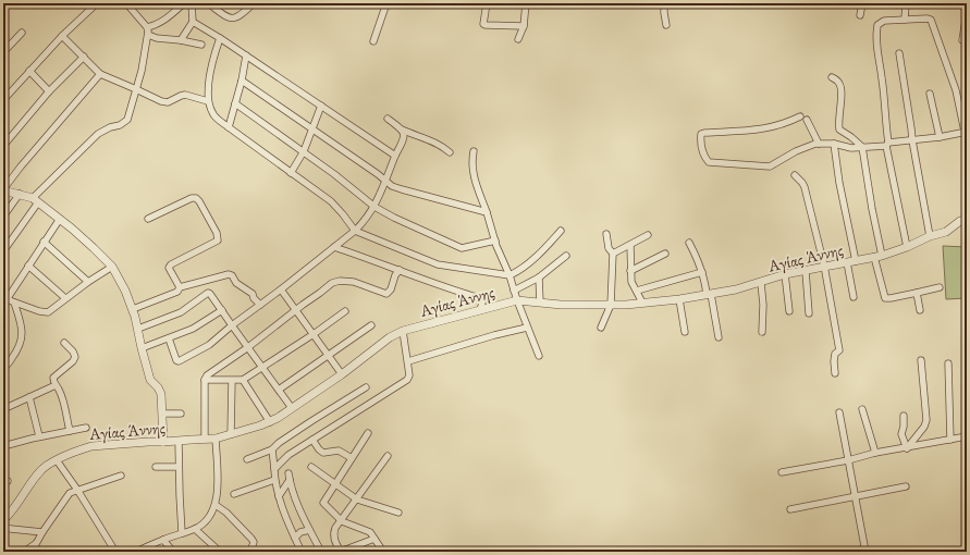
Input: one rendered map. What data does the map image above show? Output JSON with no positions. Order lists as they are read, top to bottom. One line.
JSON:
{"streets":{"street":["Αγίας Άννης"]}}
